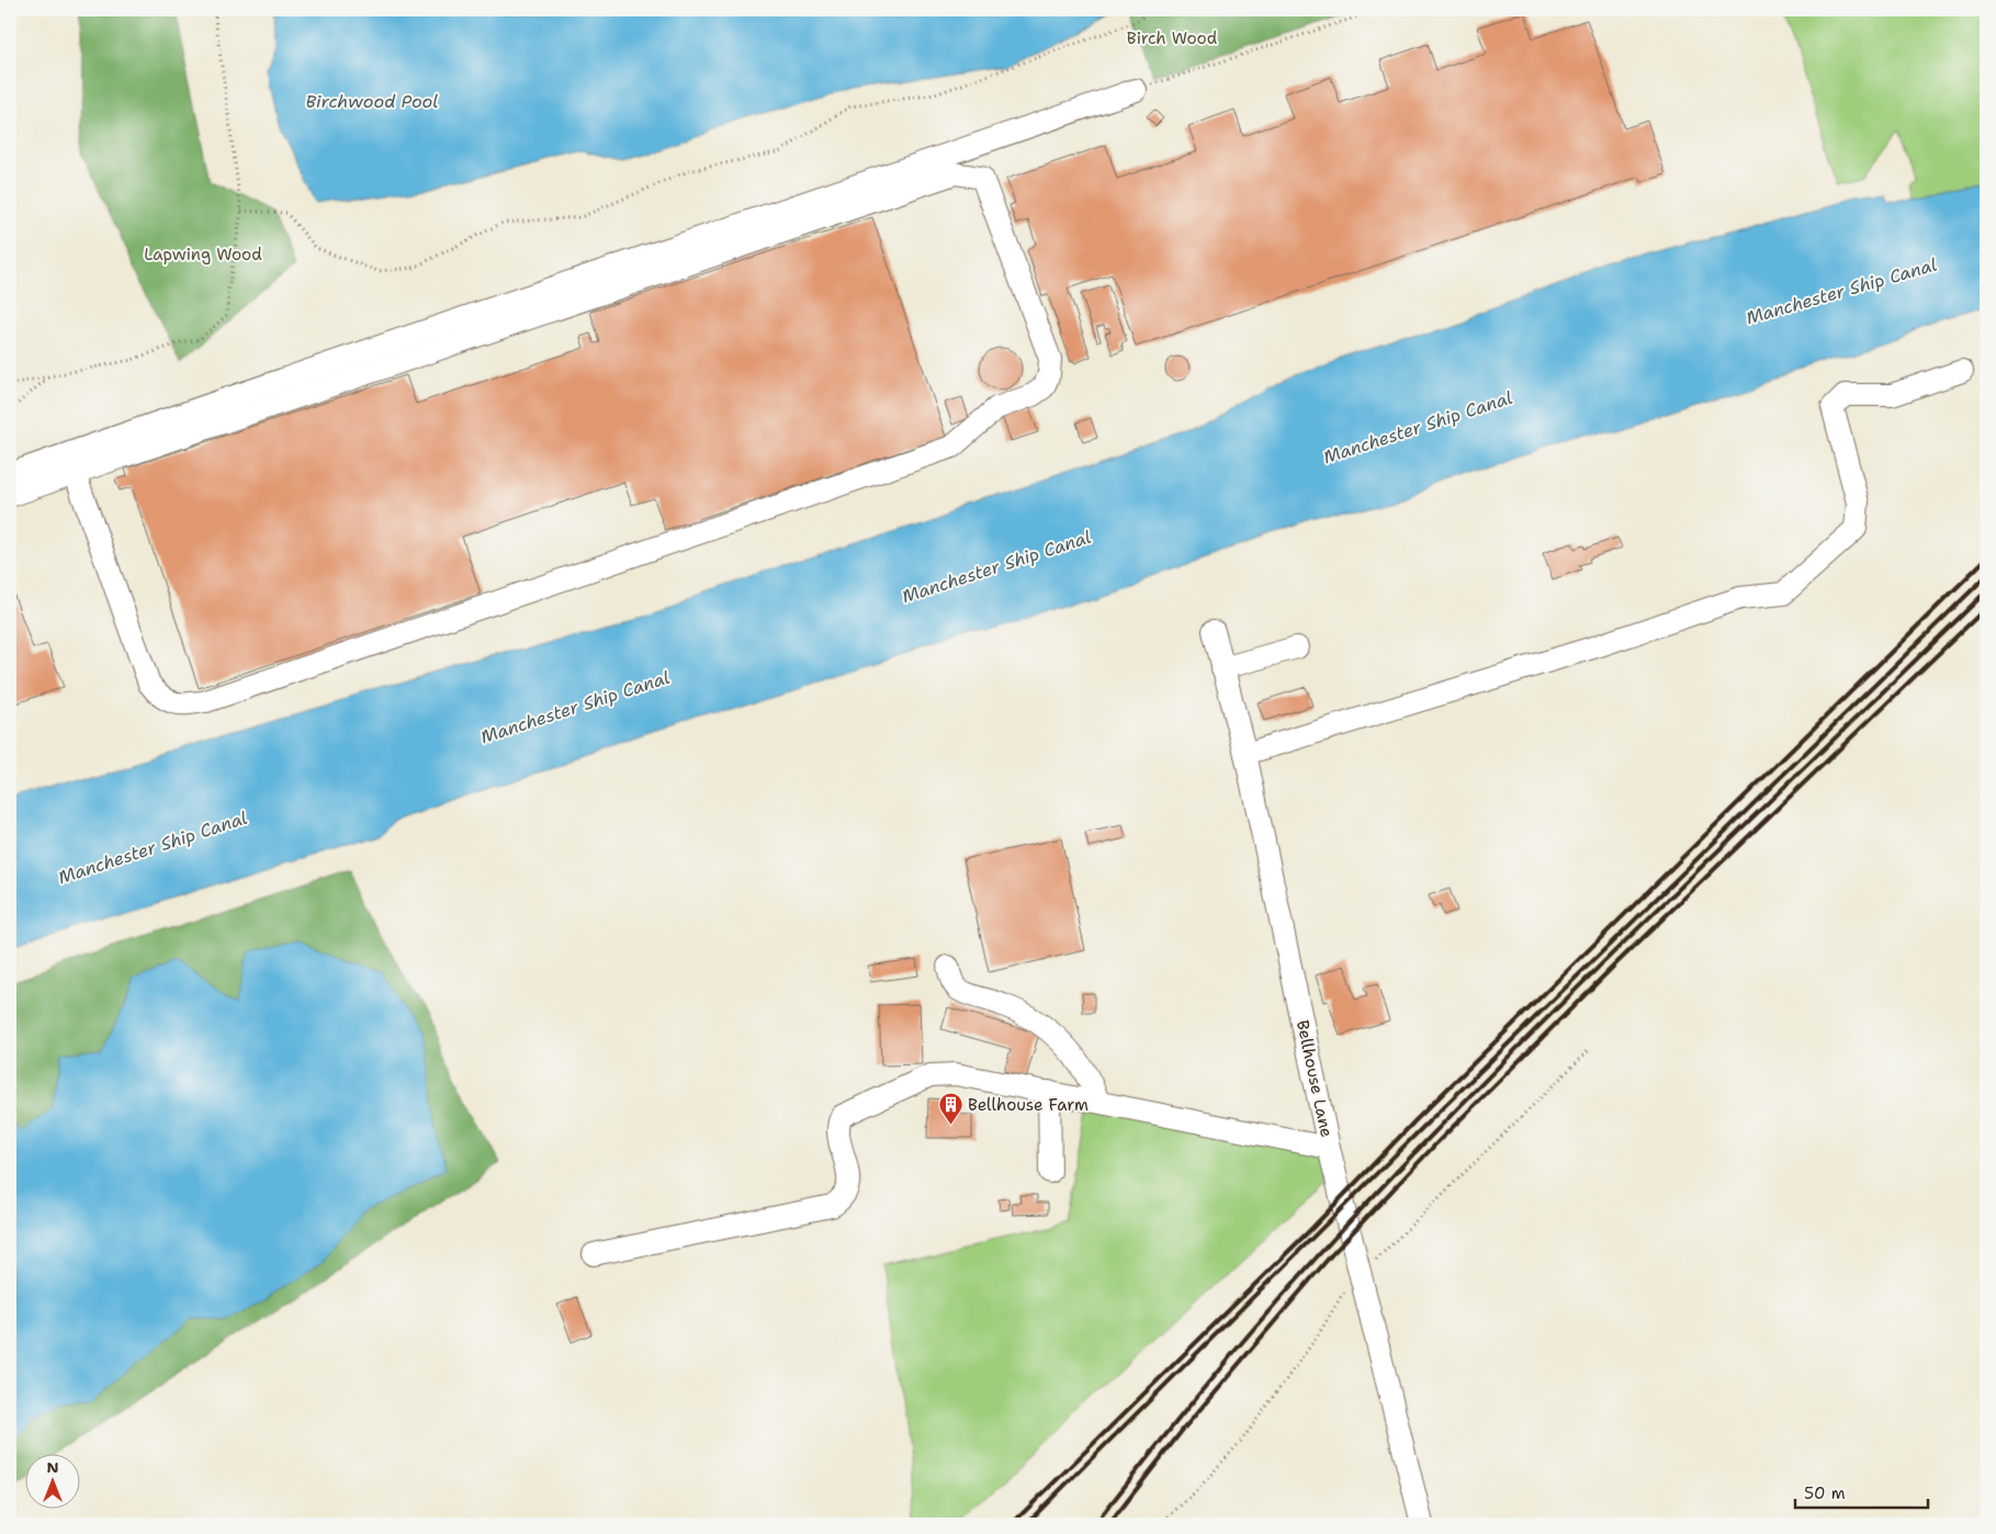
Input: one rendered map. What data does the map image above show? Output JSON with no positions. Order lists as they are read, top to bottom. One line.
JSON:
{"streets":{"street":["Bellhouse Lane"]},"water":["Birchwood Pool","Manchester Ship Canal"],"parks":["Birch Wood","Lapwing Wood"],"places":{"building":["Bellhouse Farm"]},"scale_bar":"50 m","north":"top"}
